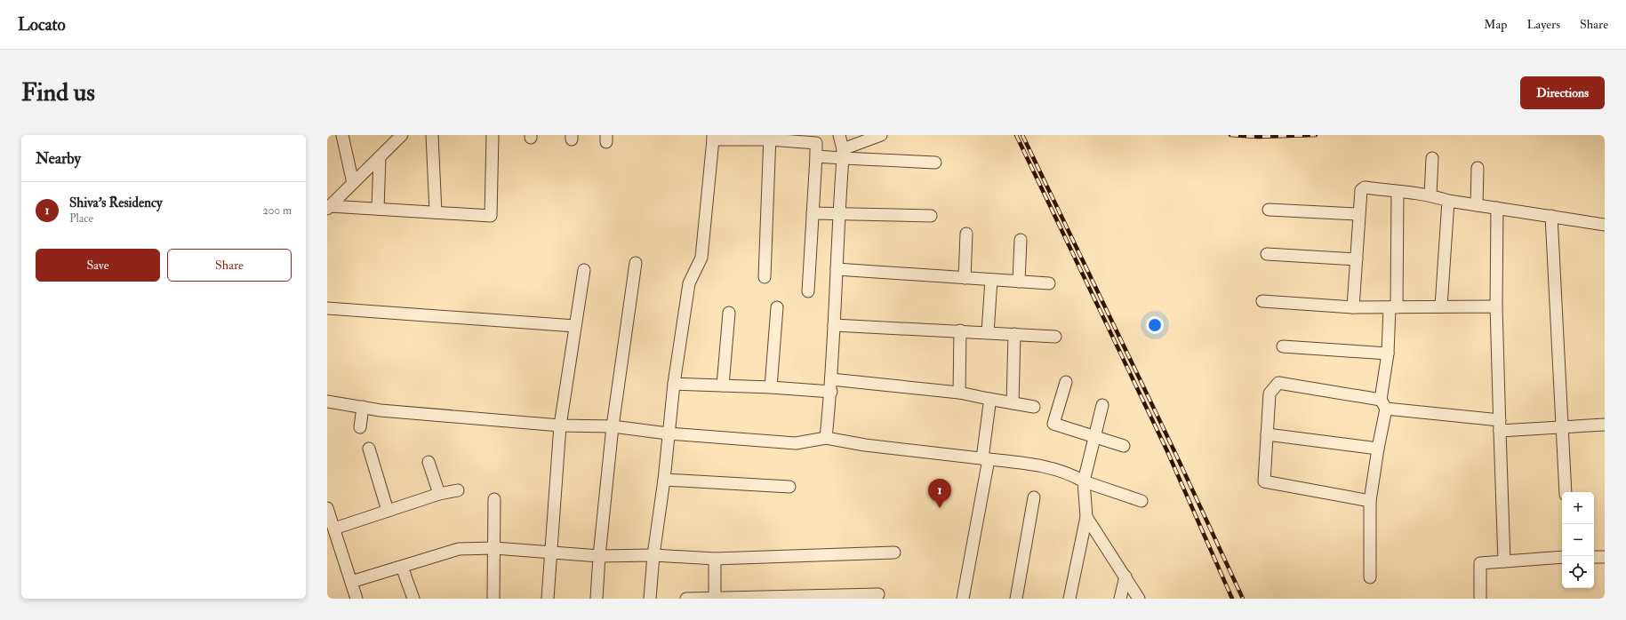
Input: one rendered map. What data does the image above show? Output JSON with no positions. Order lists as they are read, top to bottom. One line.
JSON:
{"page":{"header":"Locato","nav":["Map","Layers","Share"],"buttons":["Directions",["Save","Share"]],"title":"Find us","heading":"Nearby","list":[{"mark":"1","name":"Shiva's Residency","note":"Place","value":"200 m"}],"pins":"1","map_buttons":["+","−"]}}
